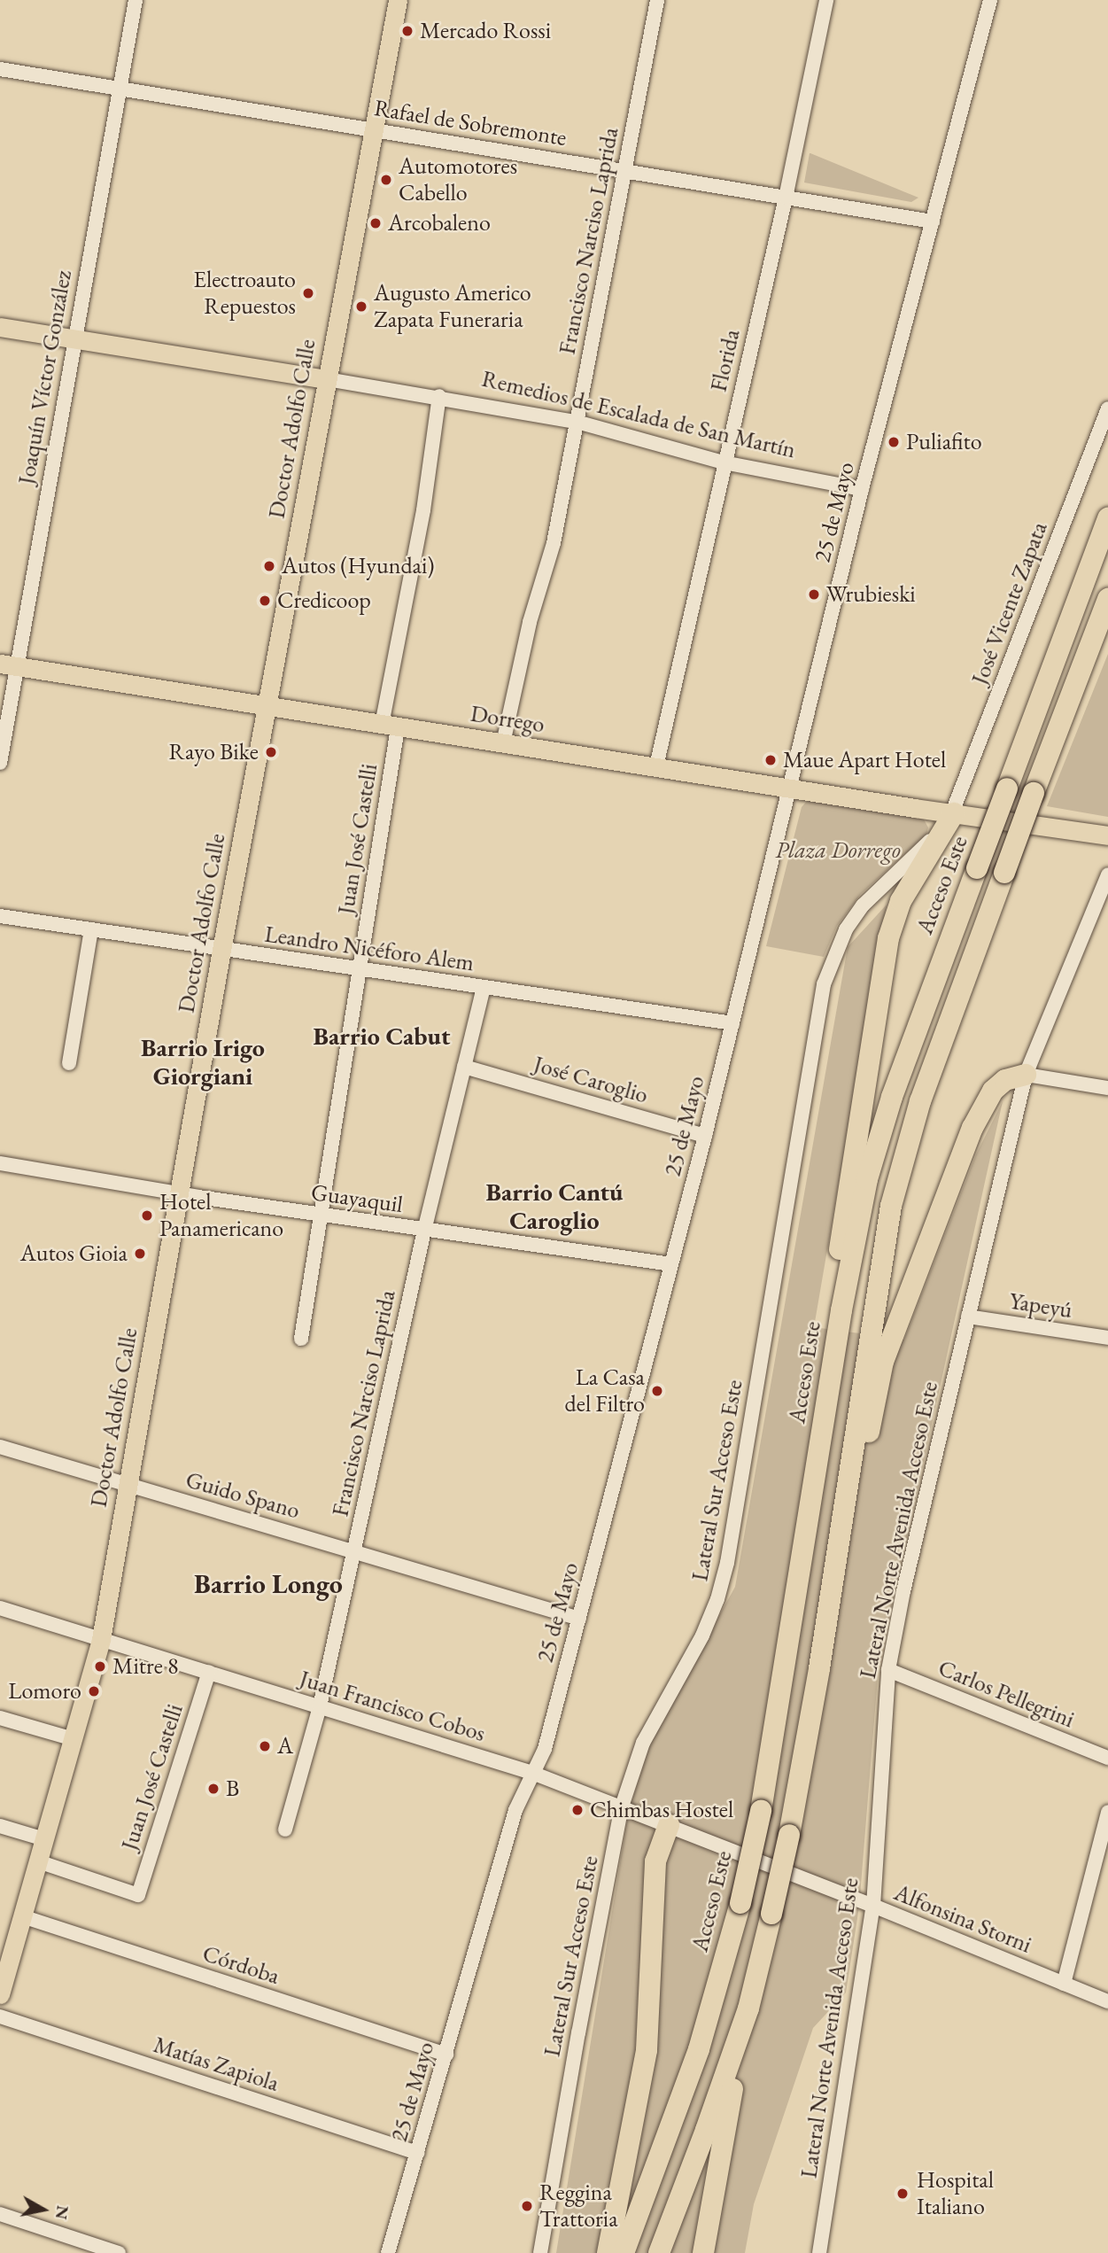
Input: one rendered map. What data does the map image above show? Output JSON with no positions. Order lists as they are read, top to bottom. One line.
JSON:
{"streets":{"highway":["Acceso Este"],"main road":["Remedios de Escalada de San Martín","Doctor Adolfo Calle","Dorrego"],"street":["Rafael de Sobremonte","Francisco Narciso Laprida","Florida","Joaquín Víctor González","25 de Mayo","José Vicente Zapata","Juan José Castelli","Leandro Nicéforo Alem","José Caroglio","Guayaquil","Yapeyú","Lateral Sur Acceso Este","Guido Spano","Lateral Norte Avenida Acceso Este","Carlos Pellegrini","Juan Francisco Cobos","Alfonsina Storni","Córdoba","Matías Zapiola"]},"crossings":[["Rafael de Sobremonte","Francisco Narciso Laprida"],["Rafael de Sobremonte","Florida"],["Rafael de Sobremonte","Joaquín Víctor González"],["Rafael de Sobremonte","Doctor Adolfo Calle"],["Rafael de Sobremonte","25 de Mayo"],["Francisco Narciso Laprida","Remedios de Escalada de San Martín"],["Francisco Narciso Laprida","Dorrego"],["Francisco Narciso Laprida","Leandro Nicéforo Alem"],["Francisco Narciso Laprida","José Caroglio"],["Francisco Narciso Laprida","Guayaquil"],["Francisco Narciso Laprida","Guido Spano"],["Francisco Narciso Laprida","Juan Francisco Cobos"],["Florida","Remedios de Escalada de San Martín"],["Florida","Dorrego"],["Joaquín Víctor González","Remedios de Escalada de San Martín"],["Joaquín Víctor González","Dorrego"],["Remedios de Escalada de San Martín","Doctor Adolfo Calle"],["Remedios de Escalada de San Martín","25 de Mayo"],["Remedios de Escalada de San Martín","Juan José Castelli"],["Doctor Adolfo Calle","Dorrego"],["Doctor Adolfo Calle","Juan José Castelli"],["Doctor Adolfo Calle","Leandro Nicéforo Alem"],["Doctor Adolfo Calle","Guayaquil"],["Doctor Adolfo Calle","Guido Spano"],["Doctor Adolfo Calle","Juan Francisco Cobos"],["Doctor Adolfo Calle","Córdoba"],["25 de Mayo","Dorrego"],["25 de Mayo","Leandro Nicéforo Alem"],["25 de Mayo","José Caroglio"],["25 de Mayo","Guayaquil"],["25 de Mayo","Guido Spano"],["25 de Mayo","Juan Francisco Cobos"],["25 de Mayo","Córdoba"],["25 de Mayo","Matías Zapiola"],["José Vicente Zapata","Dorrego"],["José Vicente Zapata","Lateral Sur Acceso Este"],["Dorrego","Juan José Castelli"],["Dorrego","Lateral Sur Acceso Este"],["Juan José Castelli","Leandro Nicéforo Alem"],["Juan José Castelli","Guayaquil"],["Juan José Castelli","Juan Francisco Cobos"],["Yapeyú","Lateral Norte Avenida Acceso Este"],["Lateral Sur Acceso Este","Juan Francisco Cobos"],["Lateral Norte Avenida Acceso Este","Carlos Pellegrini"],["Lateral Norte Avenida Acceso Este","Alfonsina Storni"],["Juan Francisco Cobos","Alfonsina Storni"]],"districts":["Barrio Cabut","Barrio Irigo Giorgiani","Barrio Cantú Caroglio","Barrio Longo"],"parks":["Plaza Dorrego"],"places":["Mercado Rossi","Automotores Cabello","Arcobaleno","Electroauto Repuestos","Augusto Americo Zapata Funeraria","Puliafito","Autos (Hyundai)","Wrubieski","Credicoop","Rayo Bike","Maue Apart Hotel","Hotel Panamericano","Autos Gioia","La Casa del Filtro","Mitre 8","Lomoro","A","B","Chimbas Hostel","Hospital Italiano","Reggina Trattoria"],"north":"right"}
